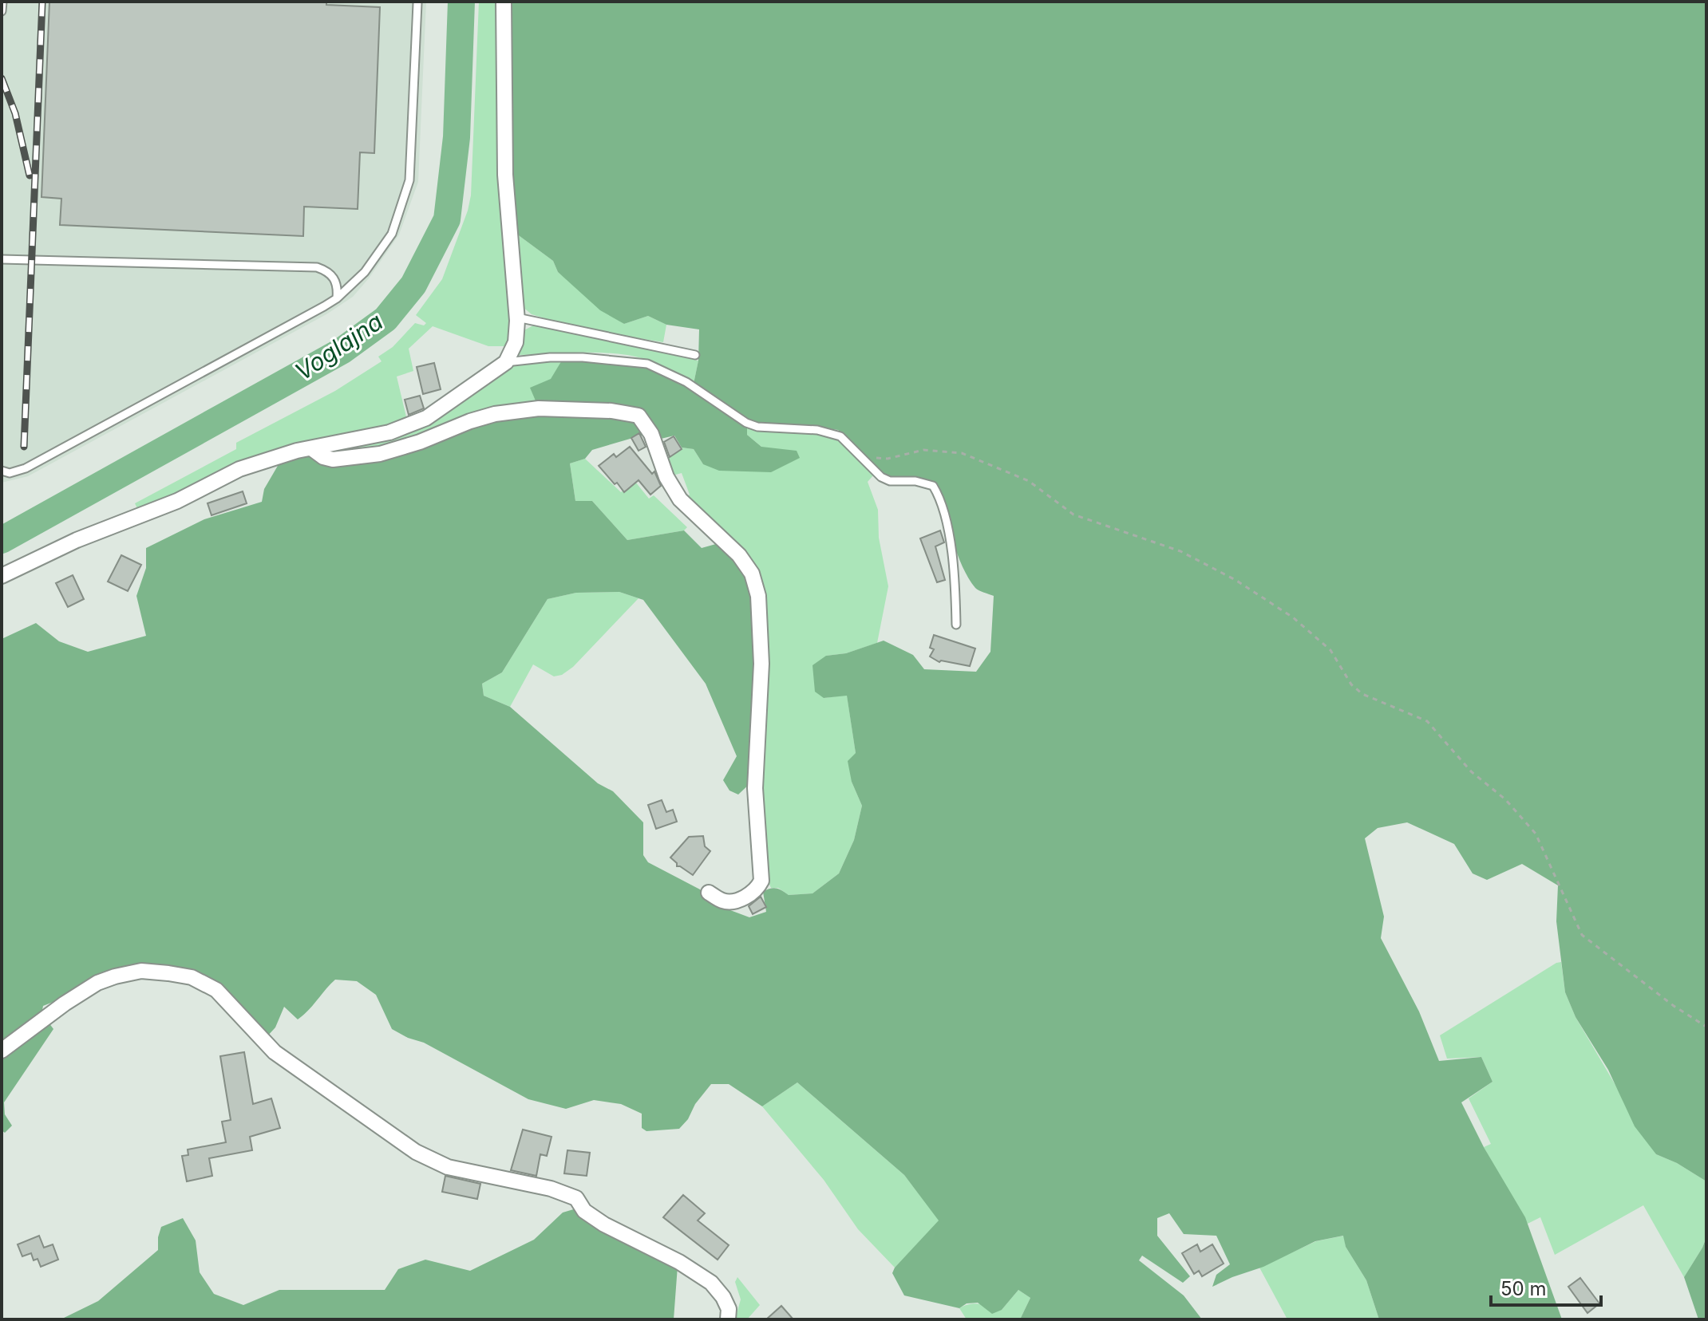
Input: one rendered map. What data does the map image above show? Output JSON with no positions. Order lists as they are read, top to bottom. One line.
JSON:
{"water":["Voglajna"],"scale_bar":"50 m"}
